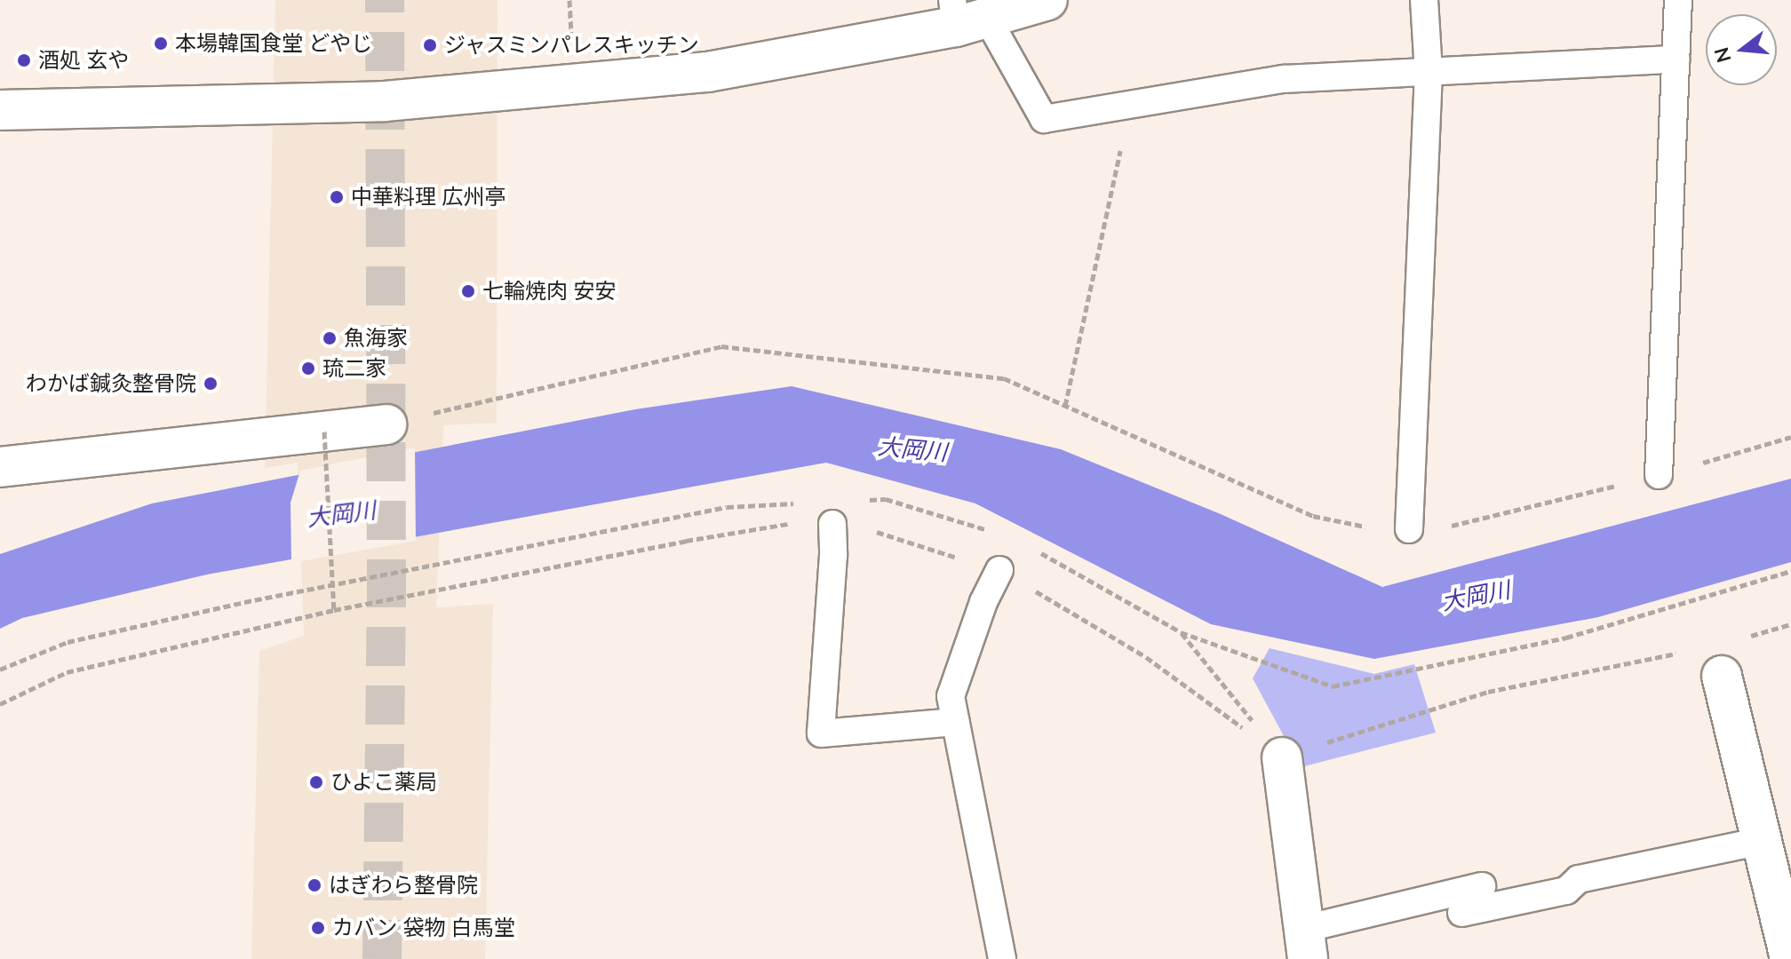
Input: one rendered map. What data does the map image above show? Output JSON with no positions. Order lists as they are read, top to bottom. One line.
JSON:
{"water":["大岡川"],"places":["本場韓国食堂 どやじ","ジャスミンパレスキッチン","酒処 玄や","中華料理 広州亭","七輪焼肉 安安","魚海家","琉二家","わかば鍼灸整骨院","ひよこ薬局","はぎわら整骨院","カバン 袋物 白馬堂"],"north":"left"}
